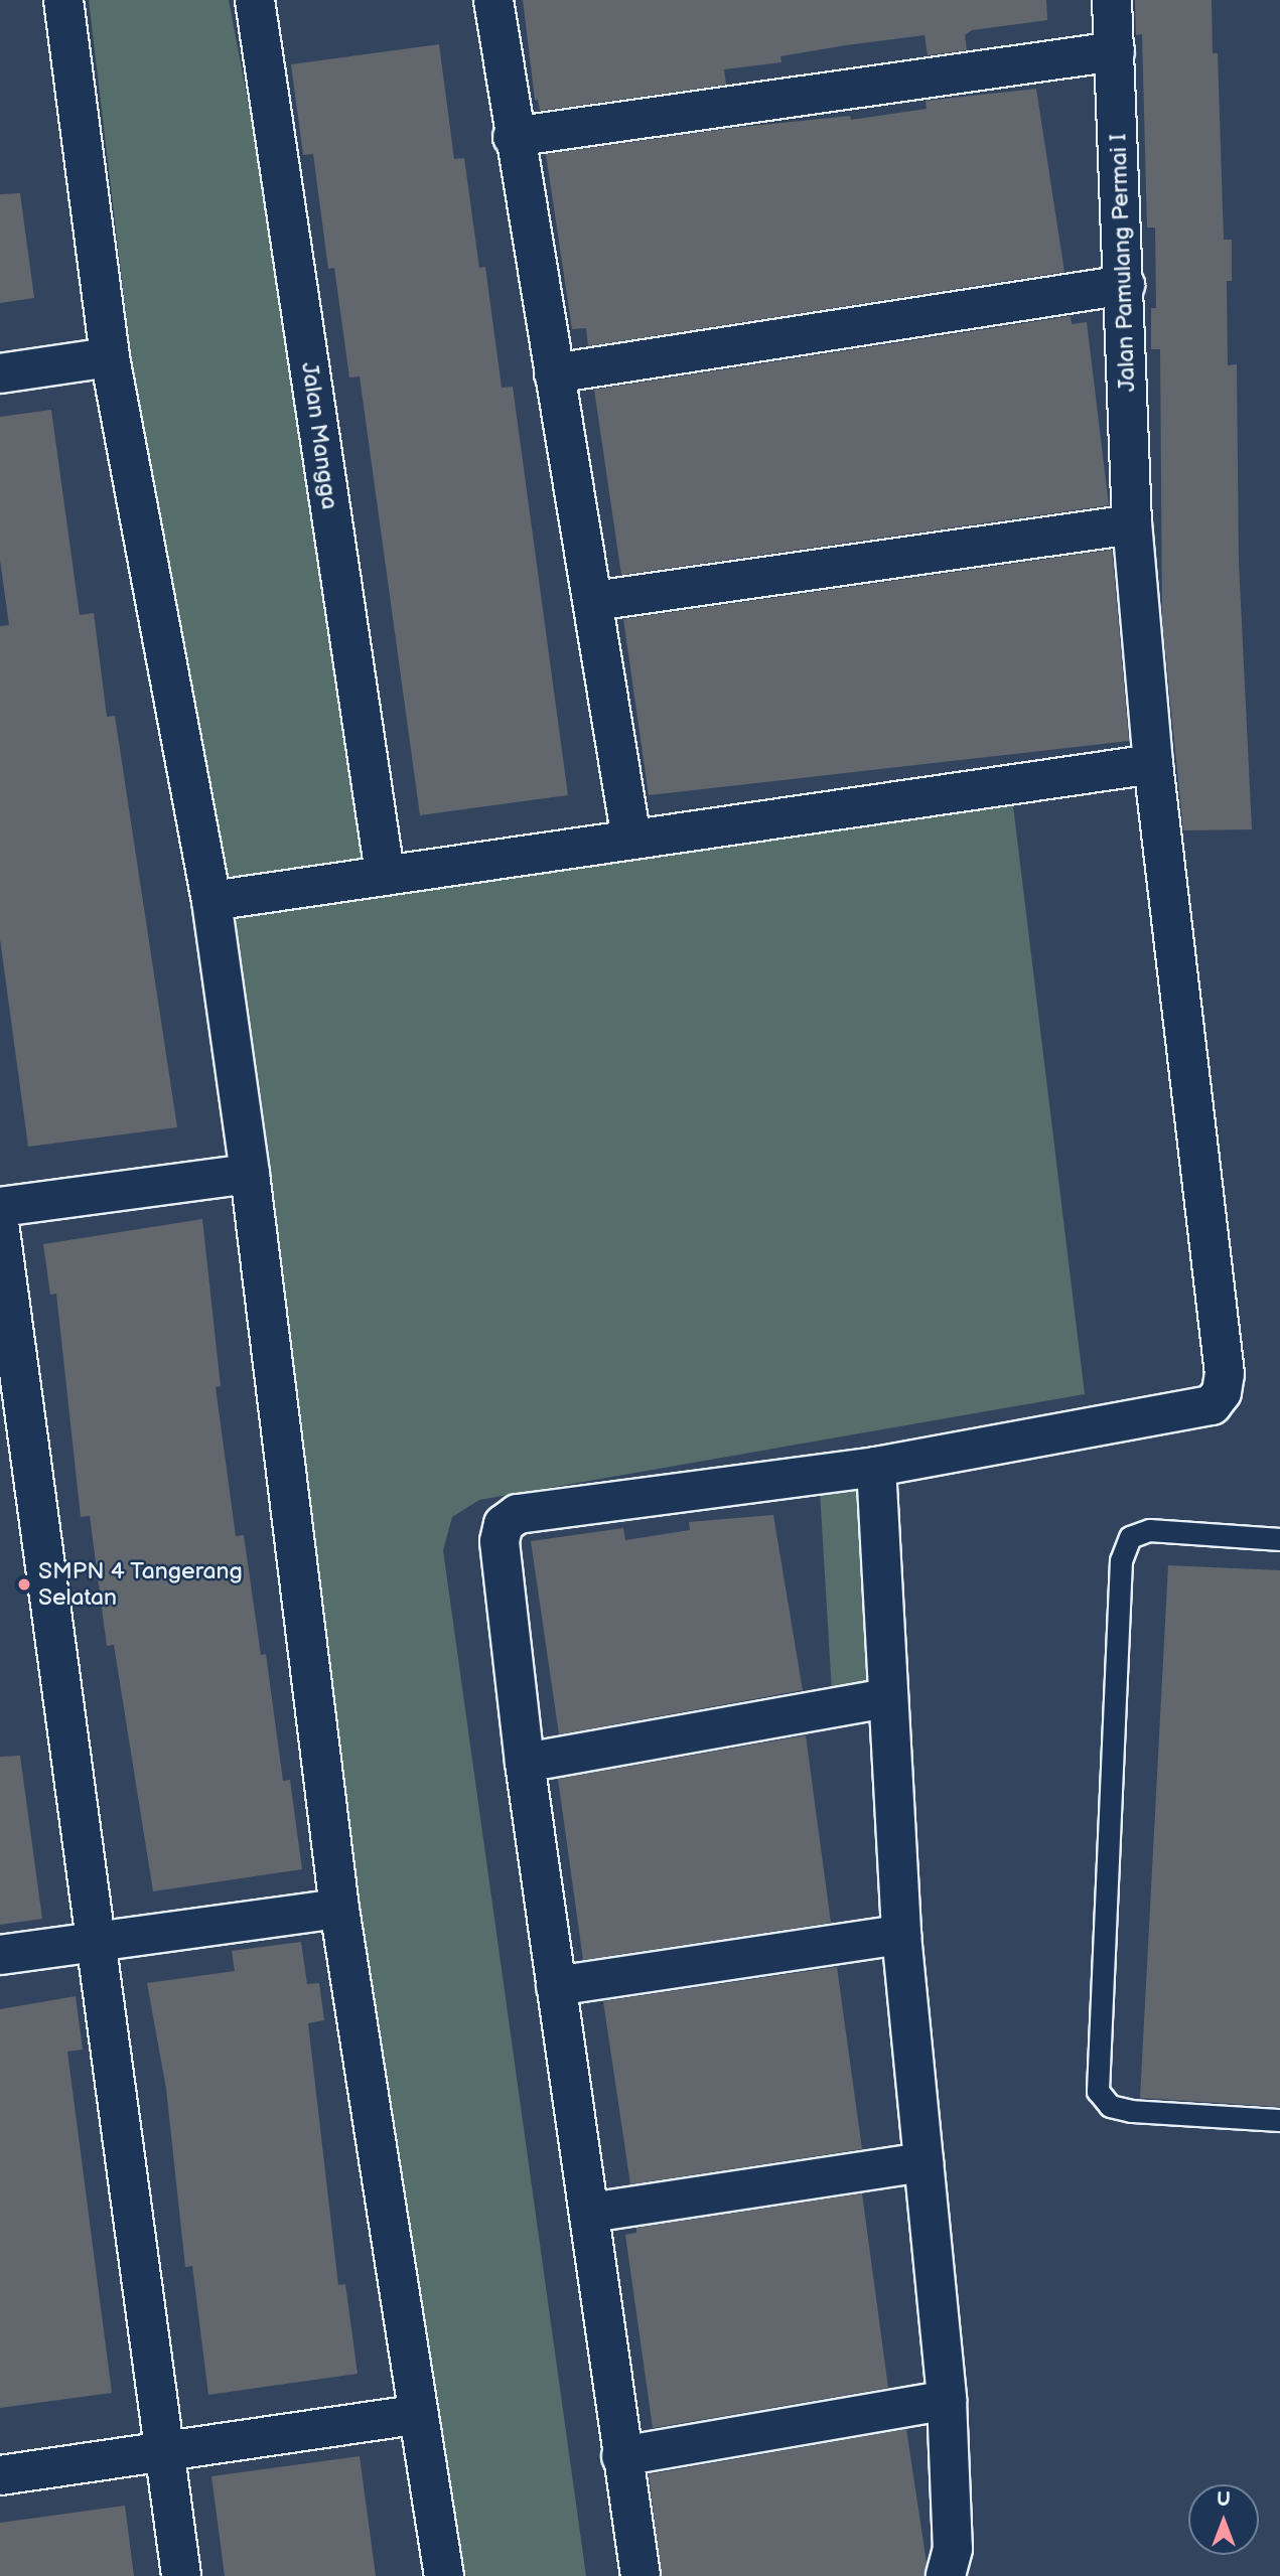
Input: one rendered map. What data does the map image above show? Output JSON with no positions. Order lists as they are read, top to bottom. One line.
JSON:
{"streets":{"street":["Jalan Pamulang Permai I","Jalan Mangga"]},"places":["SMPN 4 Tangerang Selatan"],"north":"top"}
